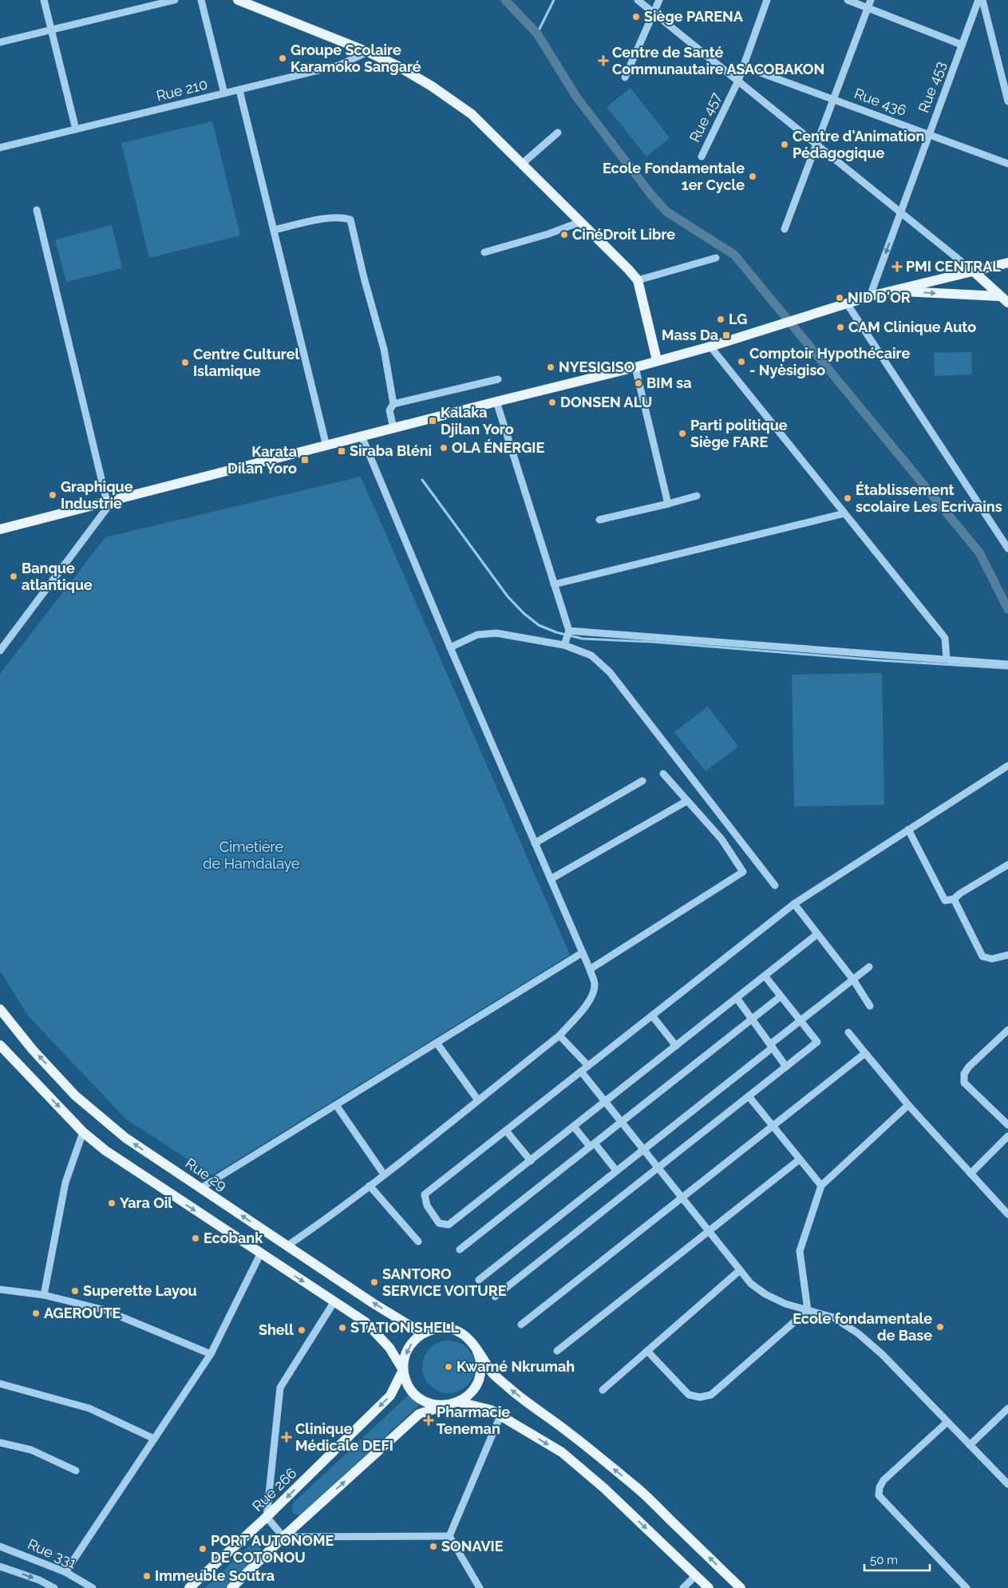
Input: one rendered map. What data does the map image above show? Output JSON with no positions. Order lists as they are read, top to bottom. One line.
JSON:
{"streets":{"main road":["Rue 29","Rue 266"],"street":["Rue 453","Rue 210","Rue 436","Rue 457","Rue 331"]},"crossings":[["Rue 453","Rue 436"],["Rue 436","Rue 457"],["Rue 29","Rue 266"]],"parks":["Cimetière de Hamdalaye"],"places":{"other":["Siège PARENA","Groupe Scolaire Karamoko Sangaré","Centre d'Animation Pédagogique","Ecole Fondamentale 1er Cycle","CinéDroit Libre","NID D'OR","LG","CAM Clinique Auto","Comptoir Hypothécaire - Nyèsigiso","Centre Culturel Islamique","NYESIGISO","BIM sa","DONSEN ALU","Parti politique Siège FARE","OLA ÉNERGIE","Graphique Industrie","Établissement scolaire Les Ecrivains","Banque atlantique","Yara Oil","Ecobank","SANTORO SERVICE VOITURE","Superette Layou","AGEROUTE","Ecole fondamentale de Base","STATION SHELL","Shell","Kwamé Nkrumah","SONAVIE","PORT AUTONOME DE COTONOU","Immeuble Soutra"],"health":["Centre de Santé Communautaire ASACOBAKON","PMI CENTRAL","Pharmacie Teneman","Clinique Médicale DEFI"],"transit":["Mass Da","Kalaka Djilan Yoro","Siraba Bléni","Karata Dilan Yoro"]},"scale_bar":"50 m"}
